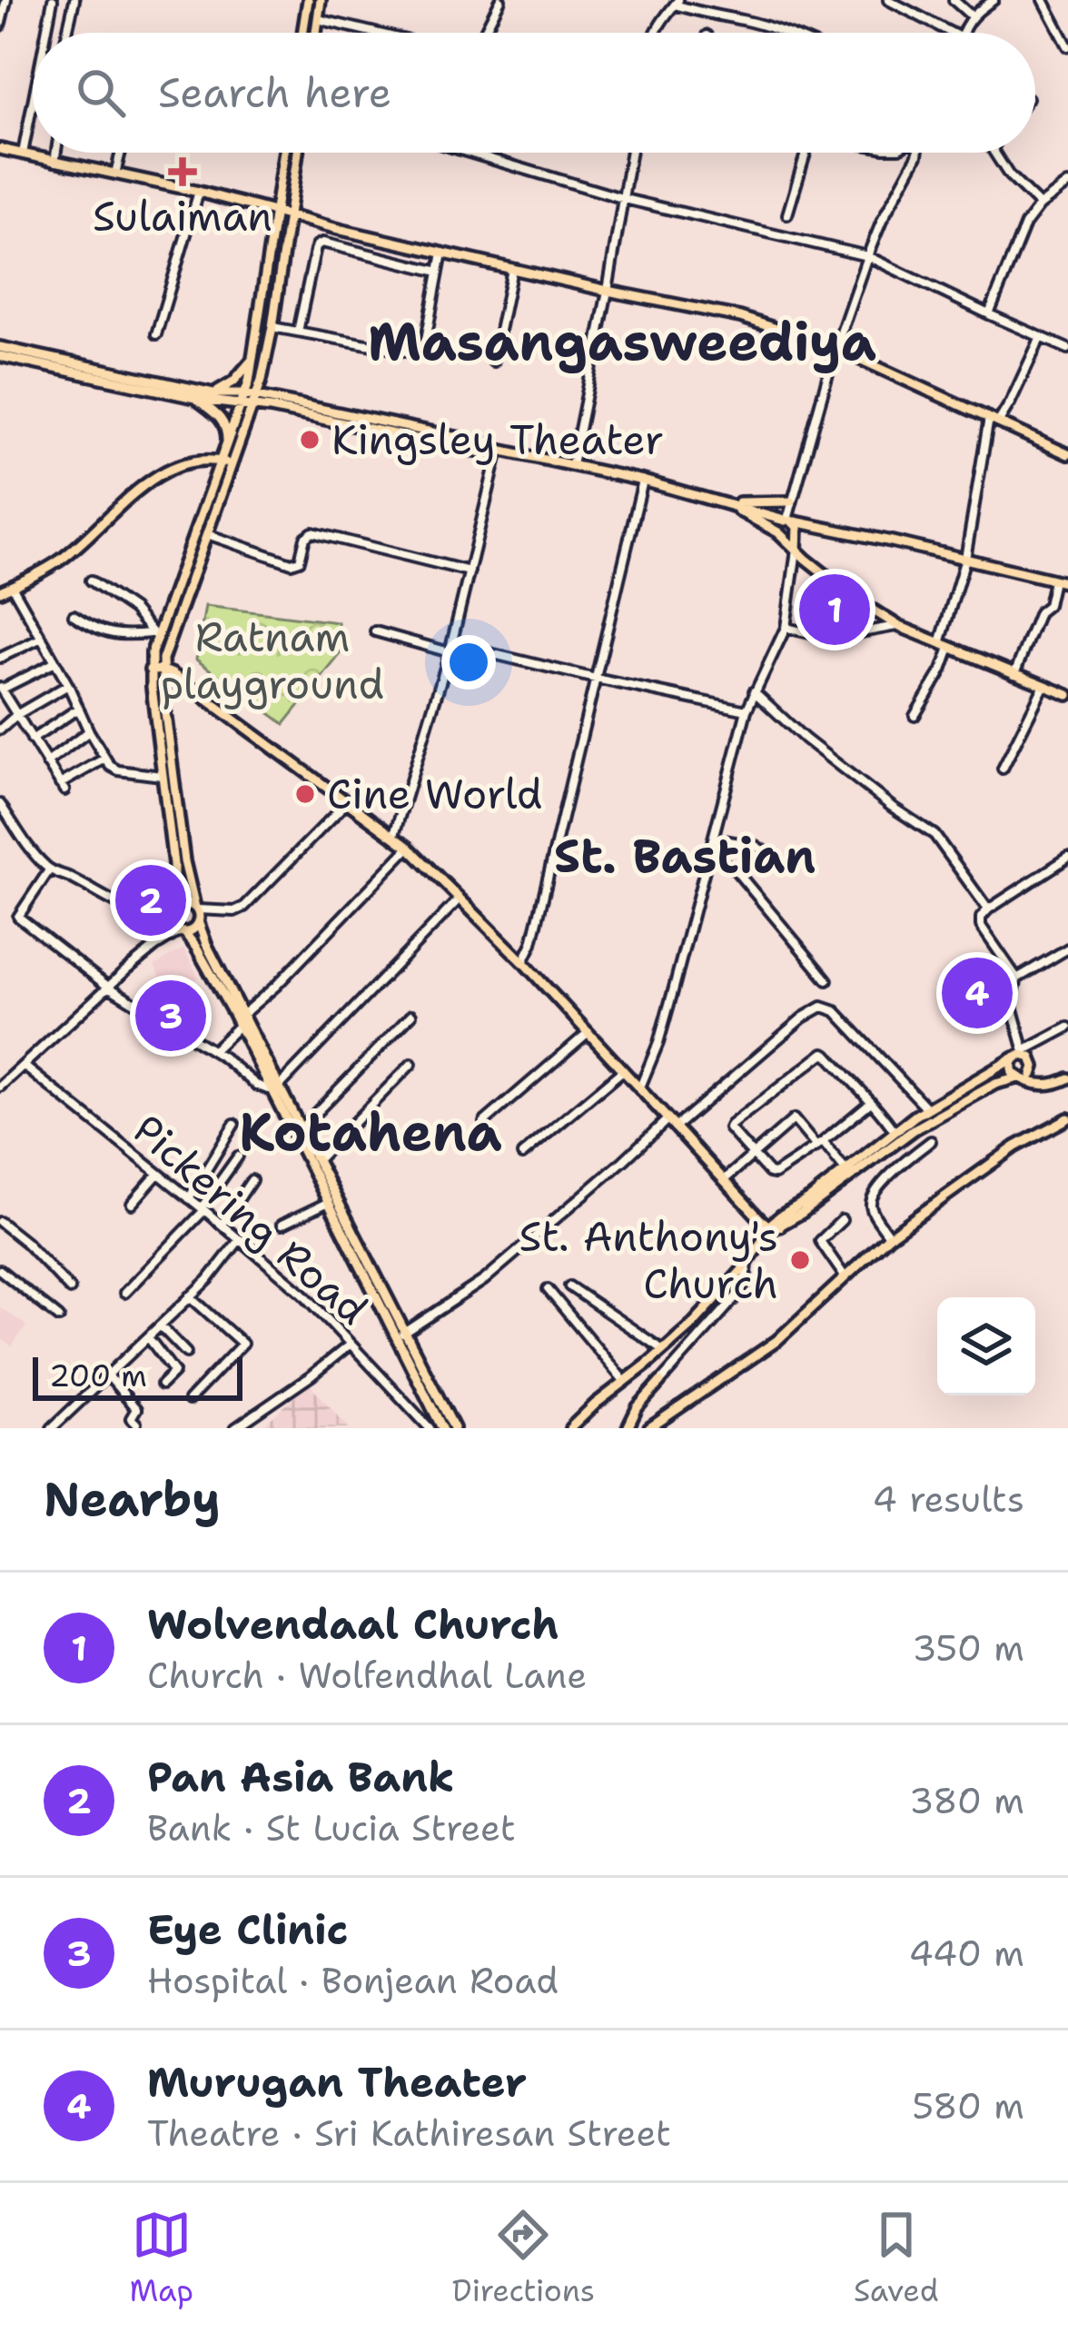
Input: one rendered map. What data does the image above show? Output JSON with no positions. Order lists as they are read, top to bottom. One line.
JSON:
{"streets":{"street":["Pickering Road"]},"districts":["Masangasweediya","St. Bastian","Kotahena"],"parks":["Ratnam playground"],"places":{"health":["Sulaiman"],"other":["Kingsley Theater","Cine World","St. Anthony's Church"]},"scale_bar":"200 m","page":{"search":"Search here","pins":["1","2","4","3"],"scale":"200 m","heading":["Nearby","4 results"],"list":[{"mark":"1","name":"Wolvendaal Church","note":"Church · Wolfendhal Lane","value":"350 m"},{"mark":"2","name":"Pan Asia Bank","note":"Bank · St Lucia Street","value":"380 m"},{"mark":"3","name":"Eye Clinic","note":"Hospital · Bonjean Road","value":"440 m"},{"mark":"4","name":"Murugan Theater","note":"Theatre · Sri Kathiresan Street","value":"580 m"}],"nav":["Map","Directions","Saved"]}}
